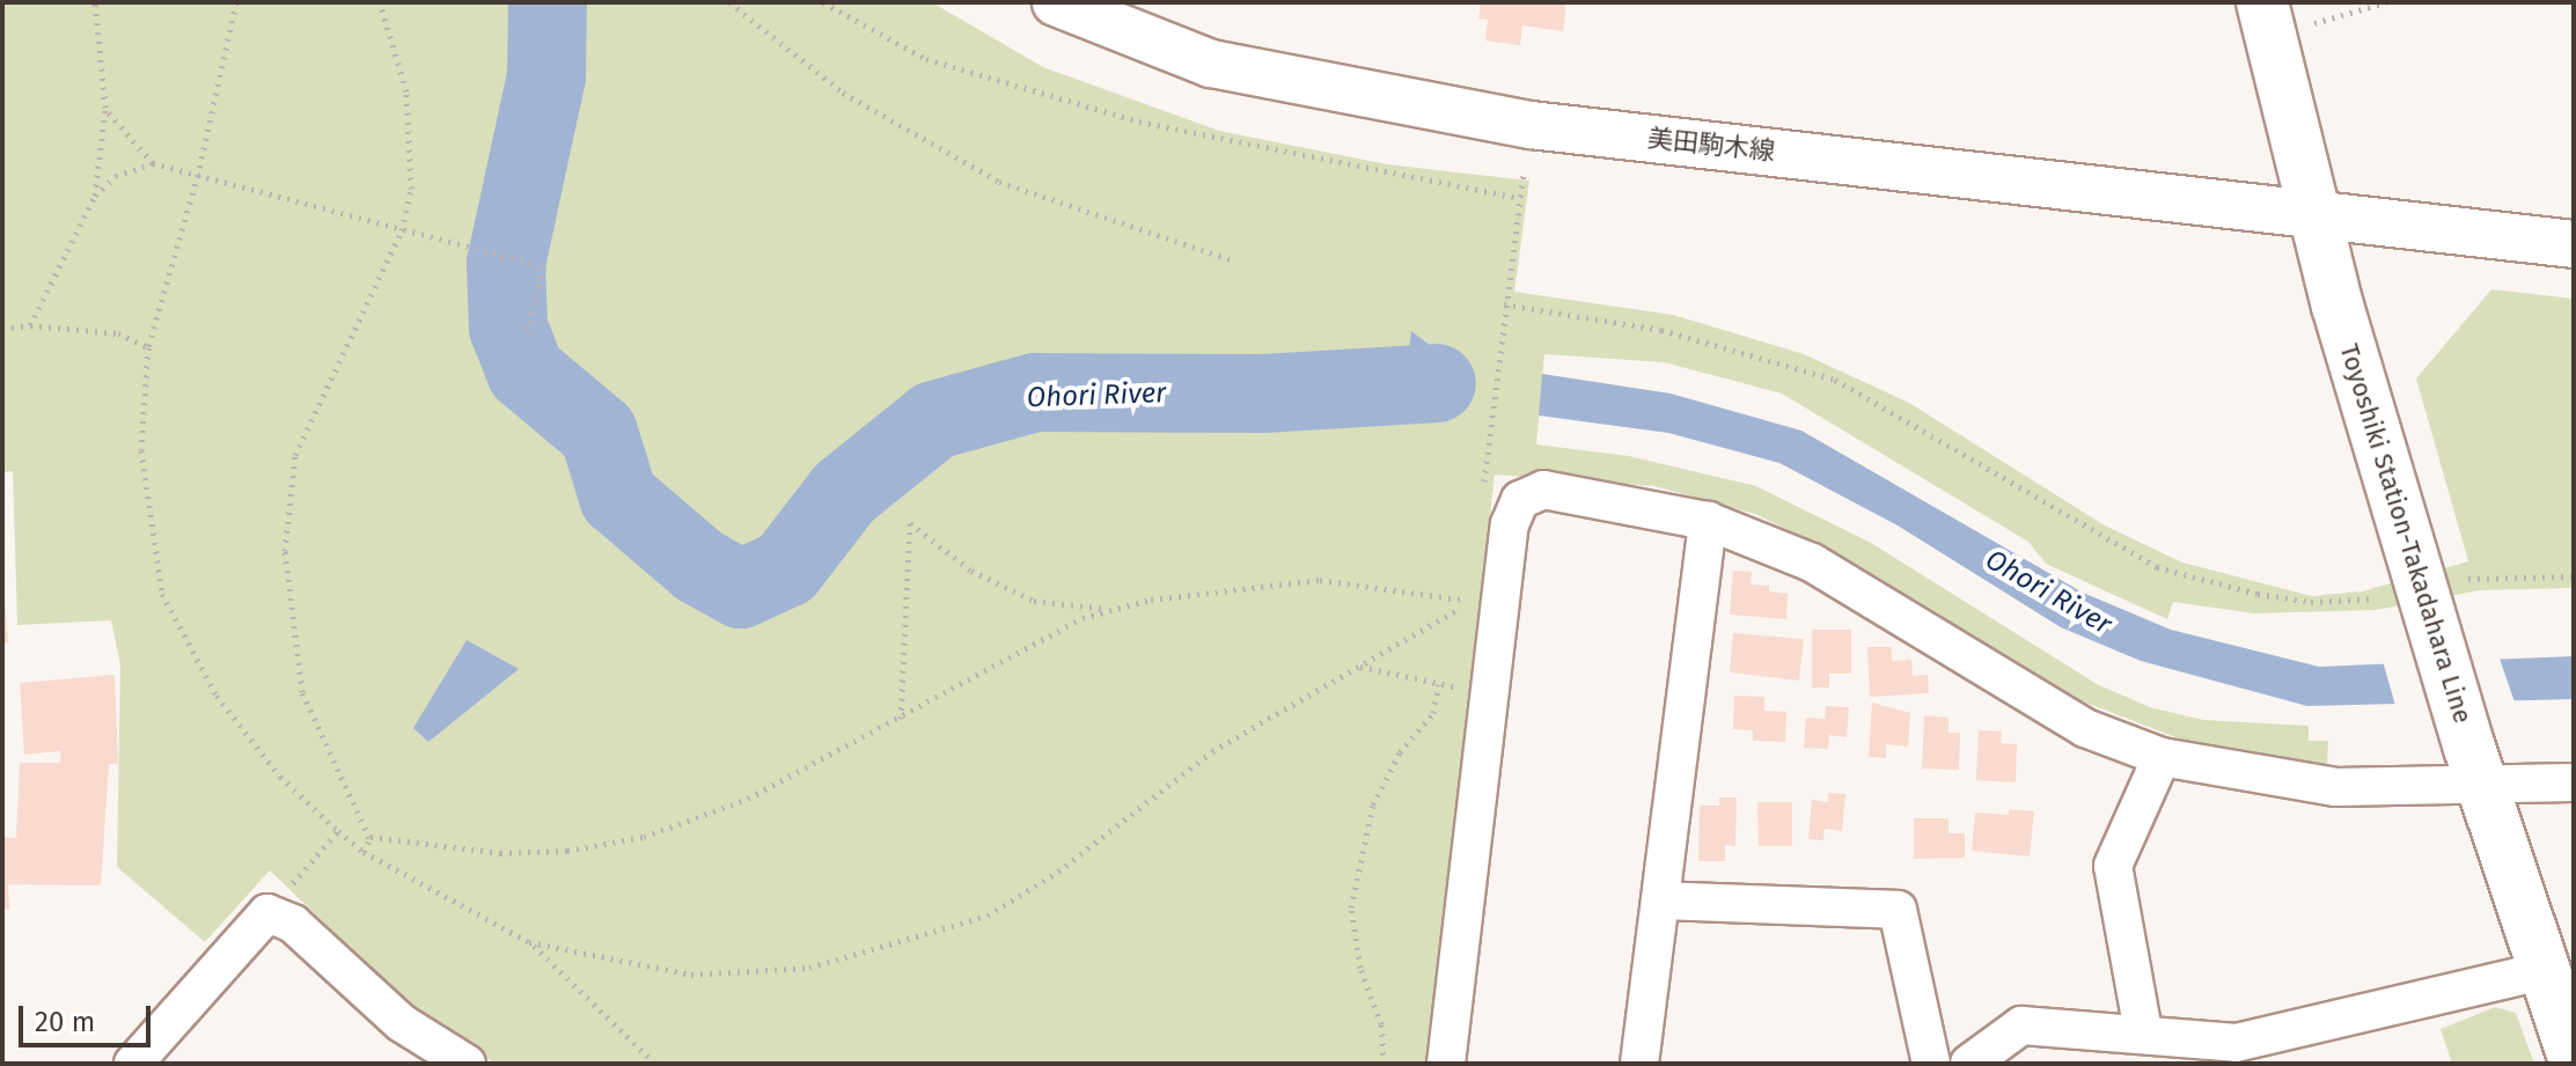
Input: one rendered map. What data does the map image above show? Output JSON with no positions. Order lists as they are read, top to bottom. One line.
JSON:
{"streets":{"main road":["Toyoshiki Station-Takadahara Line"],"street":["美田駒木線"]},"crossings":[["美田駒木線","Toyoshiki Station-Takadahara Line"]],"water":["Ohori River"],"scale_bar":"20 m"}
